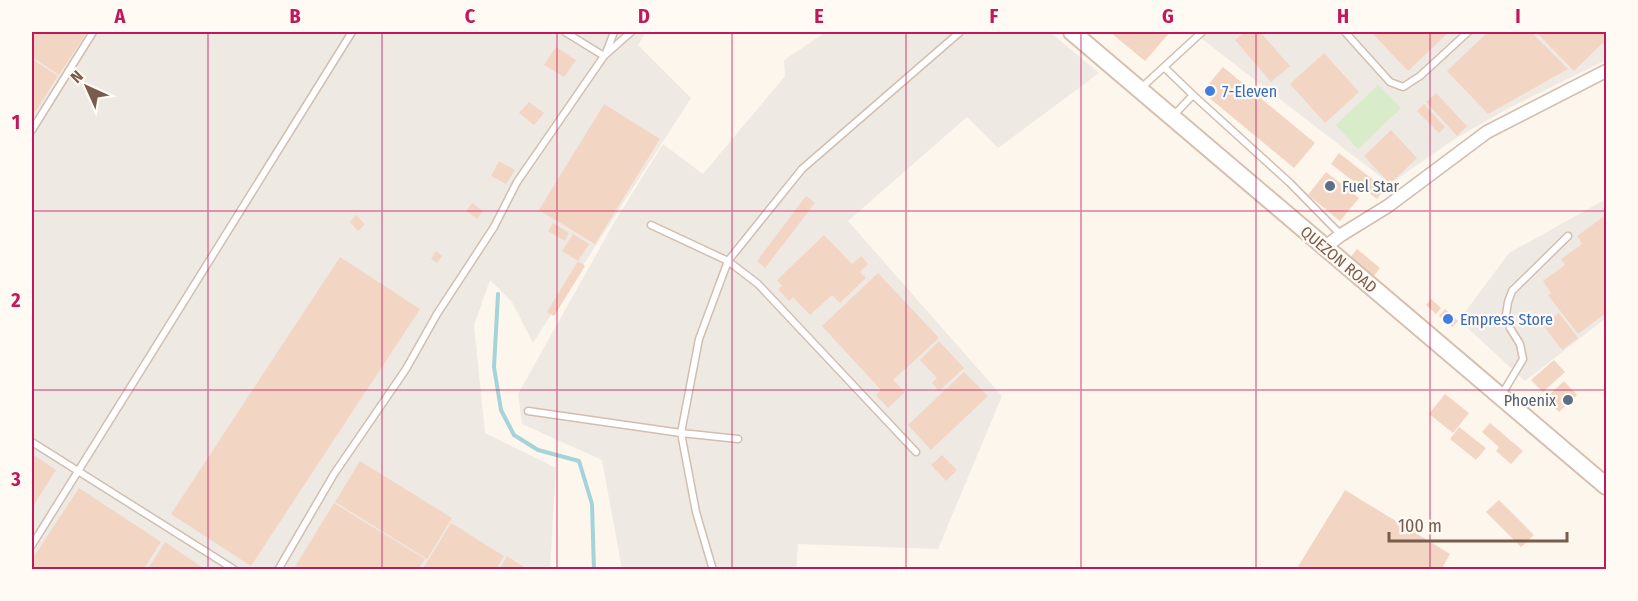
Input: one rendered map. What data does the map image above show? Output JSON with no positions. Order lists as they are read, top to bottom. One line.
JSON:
{"streets":{"main road":["QUEZON ROAD"]},"places":["7-Eleven","Fuel Star","Empress Store","Phoenix"],"scale_bar":"100 m","north":"top left","grid":{"columns":["A","B","C","D","E","F","G","H","I"],"rows":["1","2","3"]}}
